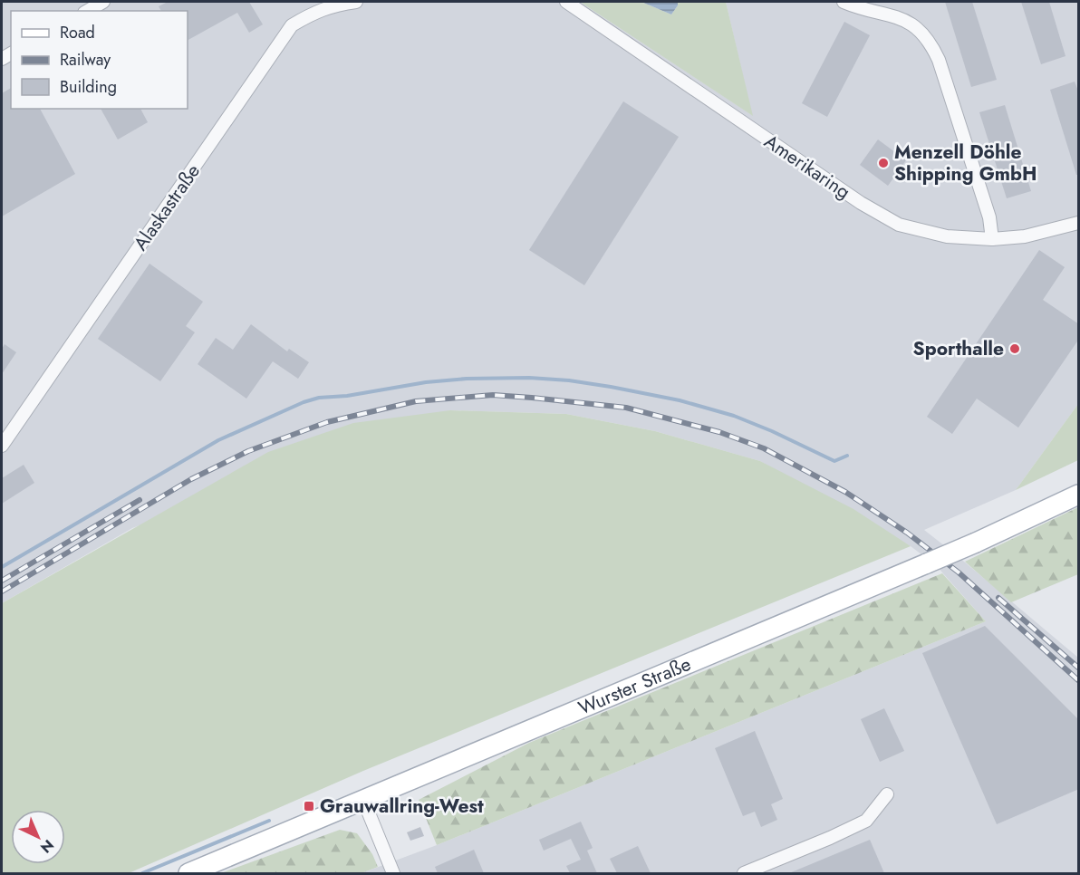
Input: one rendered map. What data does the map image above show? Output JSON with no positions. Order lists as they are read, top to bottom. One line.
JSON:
{"streets":{"main road":["Wurster Straße"],"street":["Amerikaring","Alaskastraße"]},"places":{"other":["Menzell Döhle Shipping GmbH","Sporthalle"],"transit":["Grauwallring-West"]},"legend":["Road","Railway","Building"],"north":"bottom right"}
